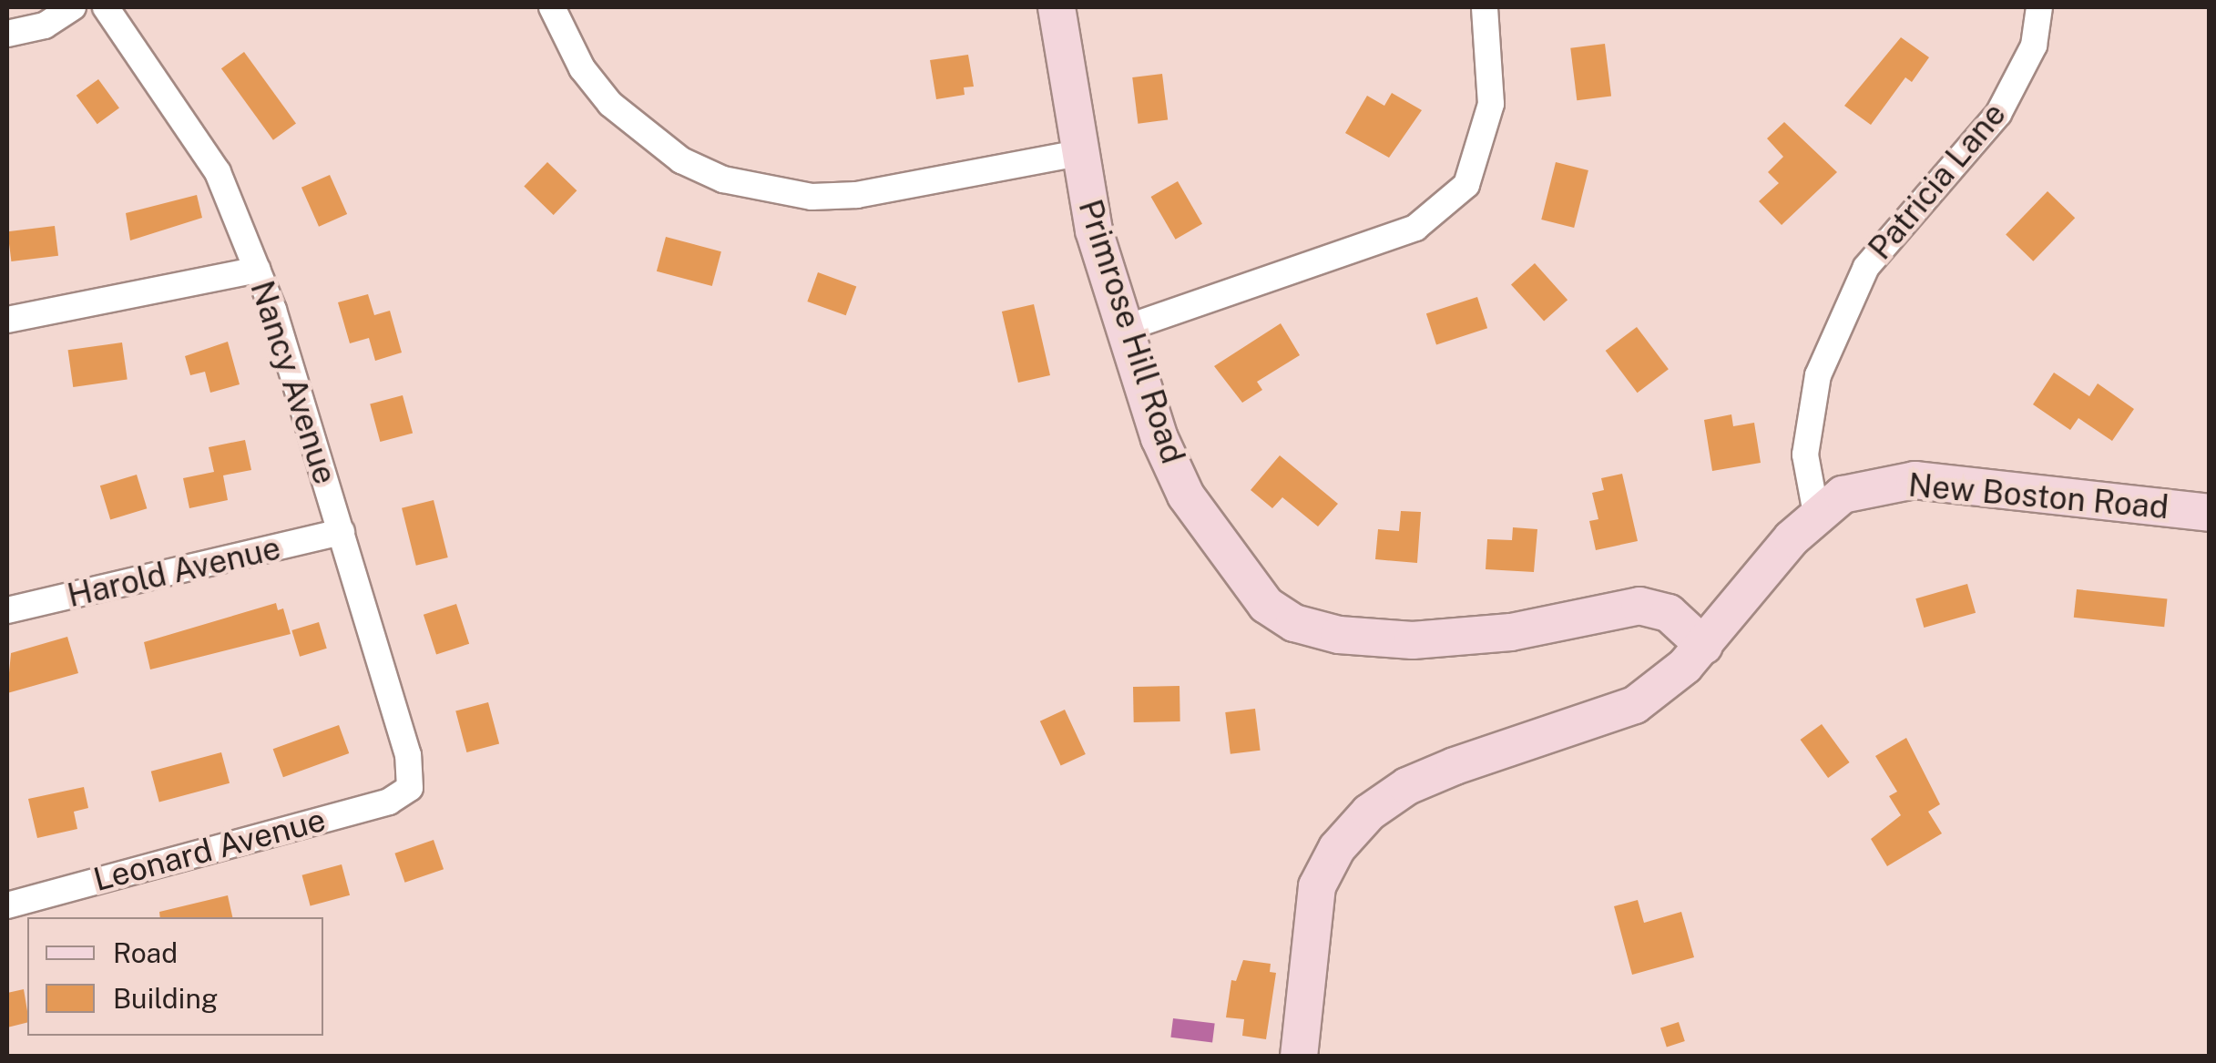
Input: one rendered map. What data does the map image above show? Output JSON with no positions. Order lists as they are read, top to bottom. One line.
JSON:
{"streets":{"street":["Patricia Lane","Primrose Hill Road","Nancy Avenue","New Boston Road","Harold Avenue","Leonard Avenue"]},"crossings":[["Patricia Lane","New Boston Road"],["Primrose Hill Road","New Boston Road"],["Nancy Avenue","Harold Avenue"],["Nancy Avenue","Leonard Avenue"]],"legend":["Road","Building"]}
